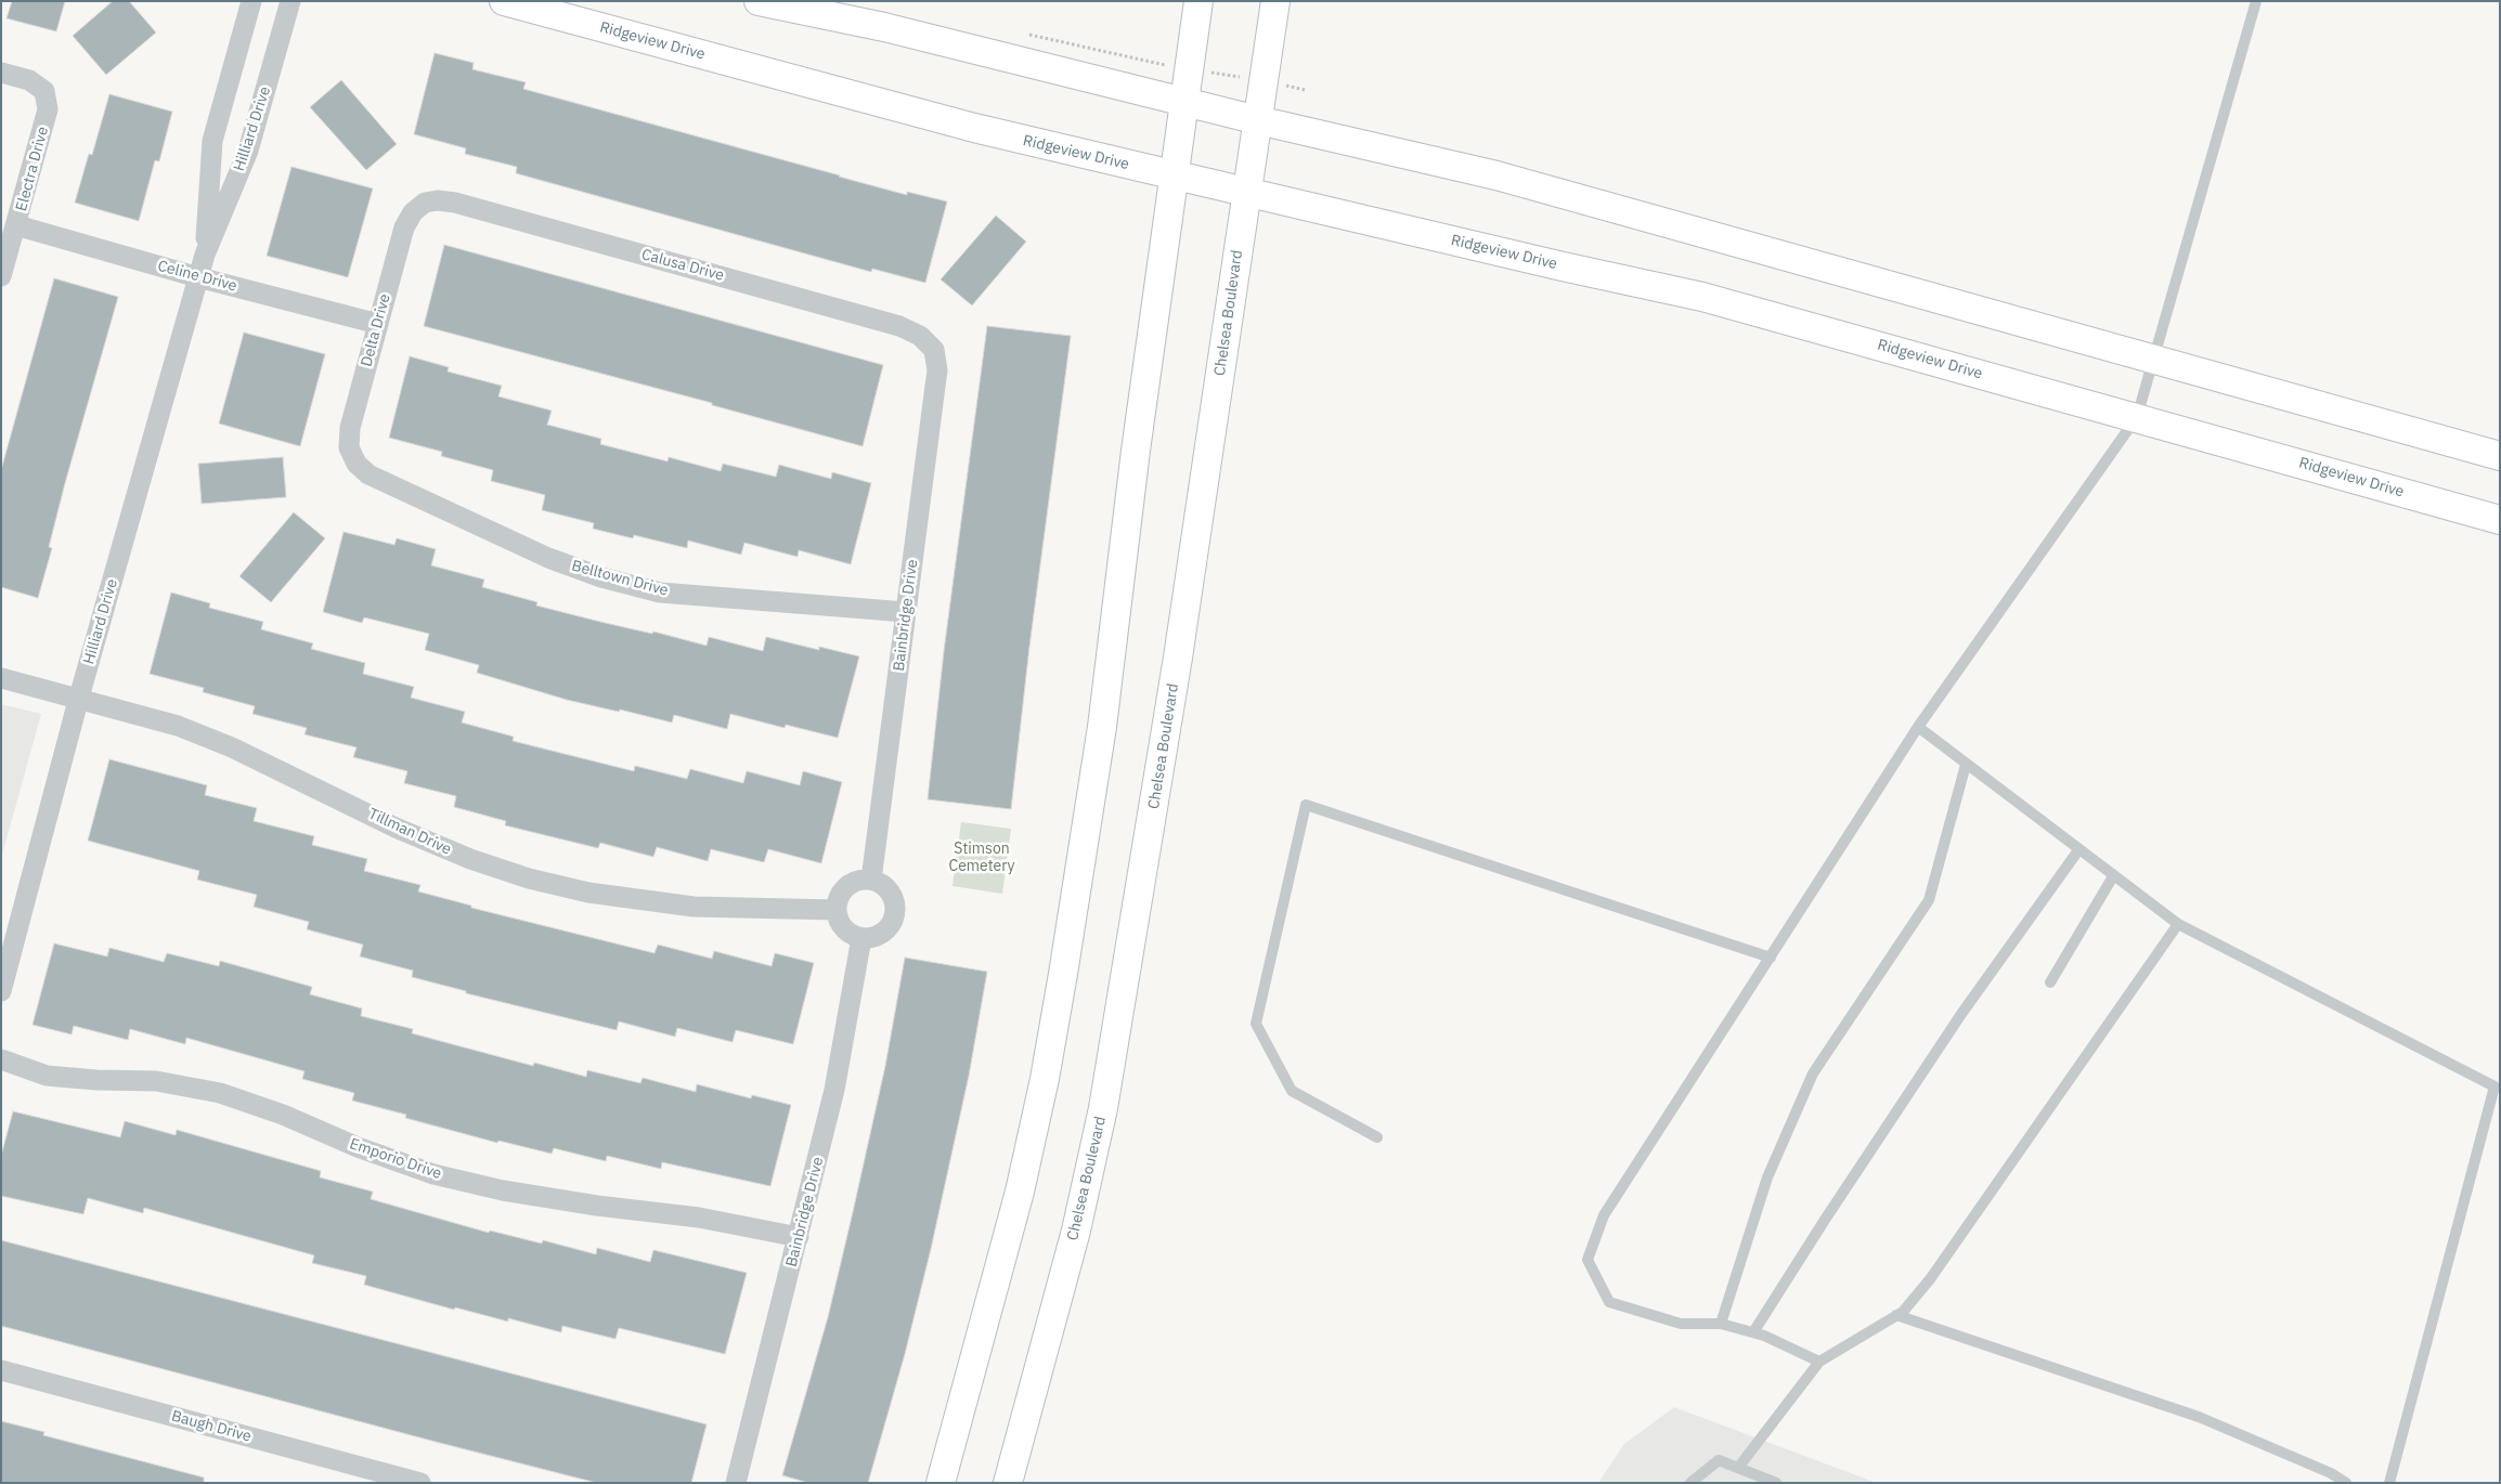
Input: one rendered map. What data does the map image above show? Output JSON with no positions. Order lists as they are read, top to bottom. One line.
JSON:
{"streets":{"main road":["Ridgeview Drive","Chelsea Boulevard"],"street":["Hilliard Drive","Electra Drive","Calusa Drive","Celine Drive","Delta Drive","Belltown Drive","Bainbridge Drive","Tillman Drive","Emporio Drive","Baugh Drive"]},"crossings":[["Ridgeview Drive","Chelsea Boulevard"],["Hilliard Drive","Celine Drive"],["Hilliard Drive","Tillman Drive"],["Electra Drive","Celine Drive"],["Calusa Drive","Delta Drive"],["Calusa Drive","Bainbridge Drive"],["Celine Drive","Delta Drive"],["Delta Drive","Belltown Drive"],["Belltown Drive","Bainbridge Drive"],["Bainbridge Drive","Tillman Drive"],["Bainbridge Drive","Emporio Drive"]],"parks":["Stimson Cemetery"]}
